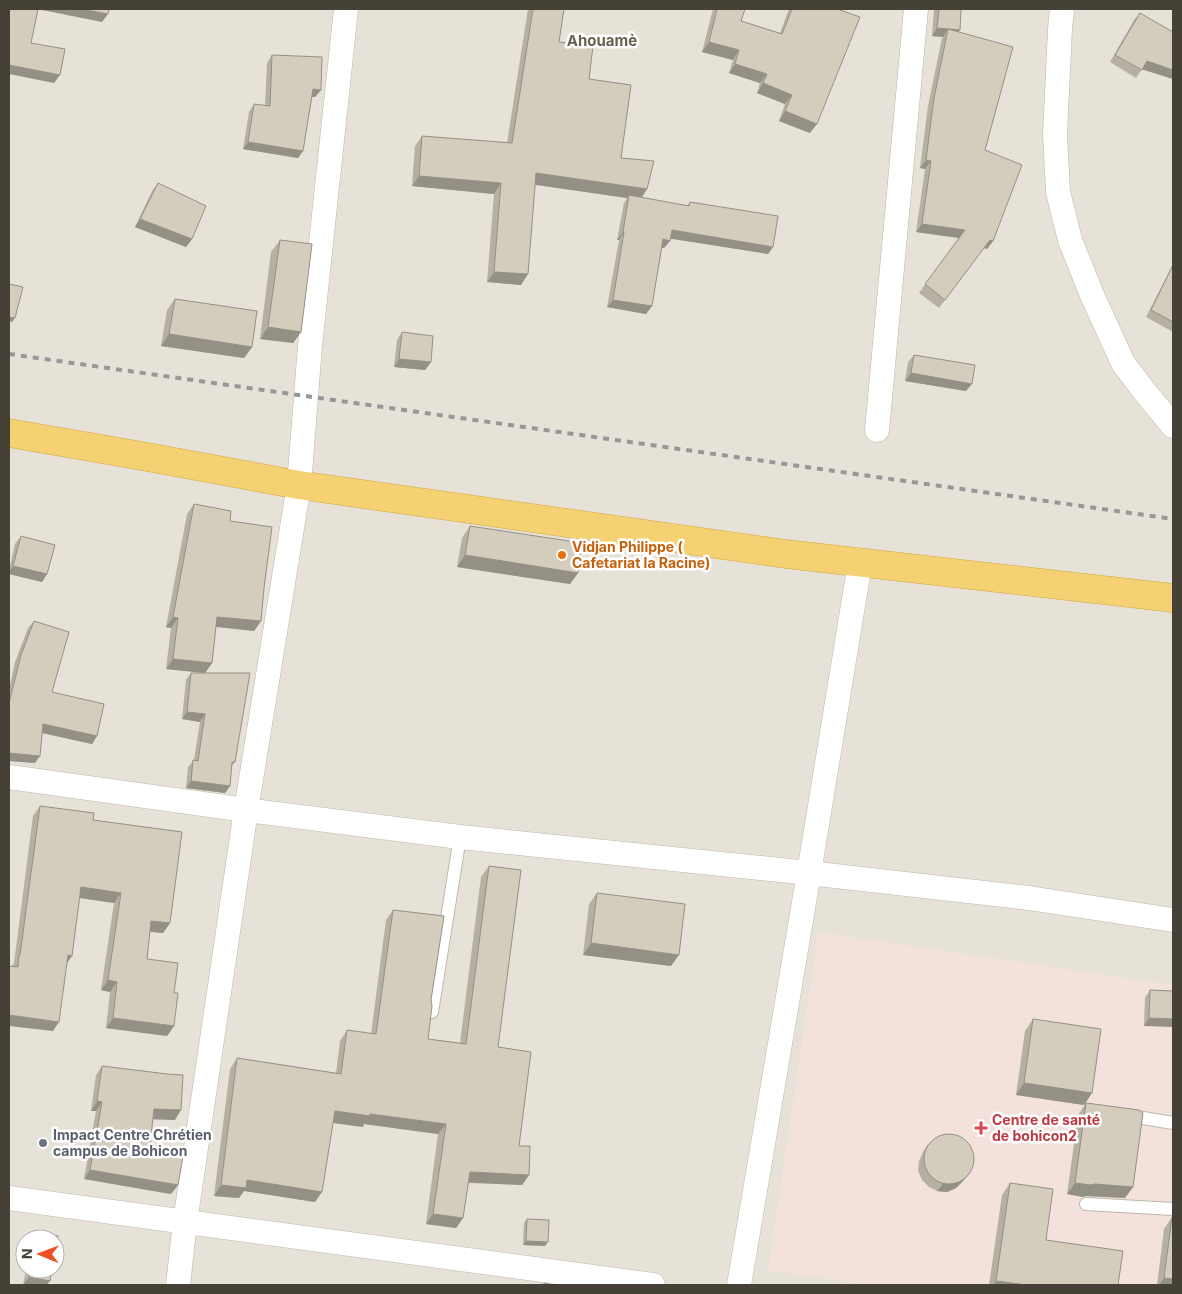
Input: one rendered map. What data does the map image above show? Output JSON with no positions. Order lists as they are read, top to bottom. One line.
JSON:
{"districts":["Ahouamè"],"places":{"other":["Vidjan Philippe ( Cafetariat la Racine)","Impact Centre Chrétien campus de Bohicon"],"health":["Centre de santé de bohicon2"]},"north":"left"}
